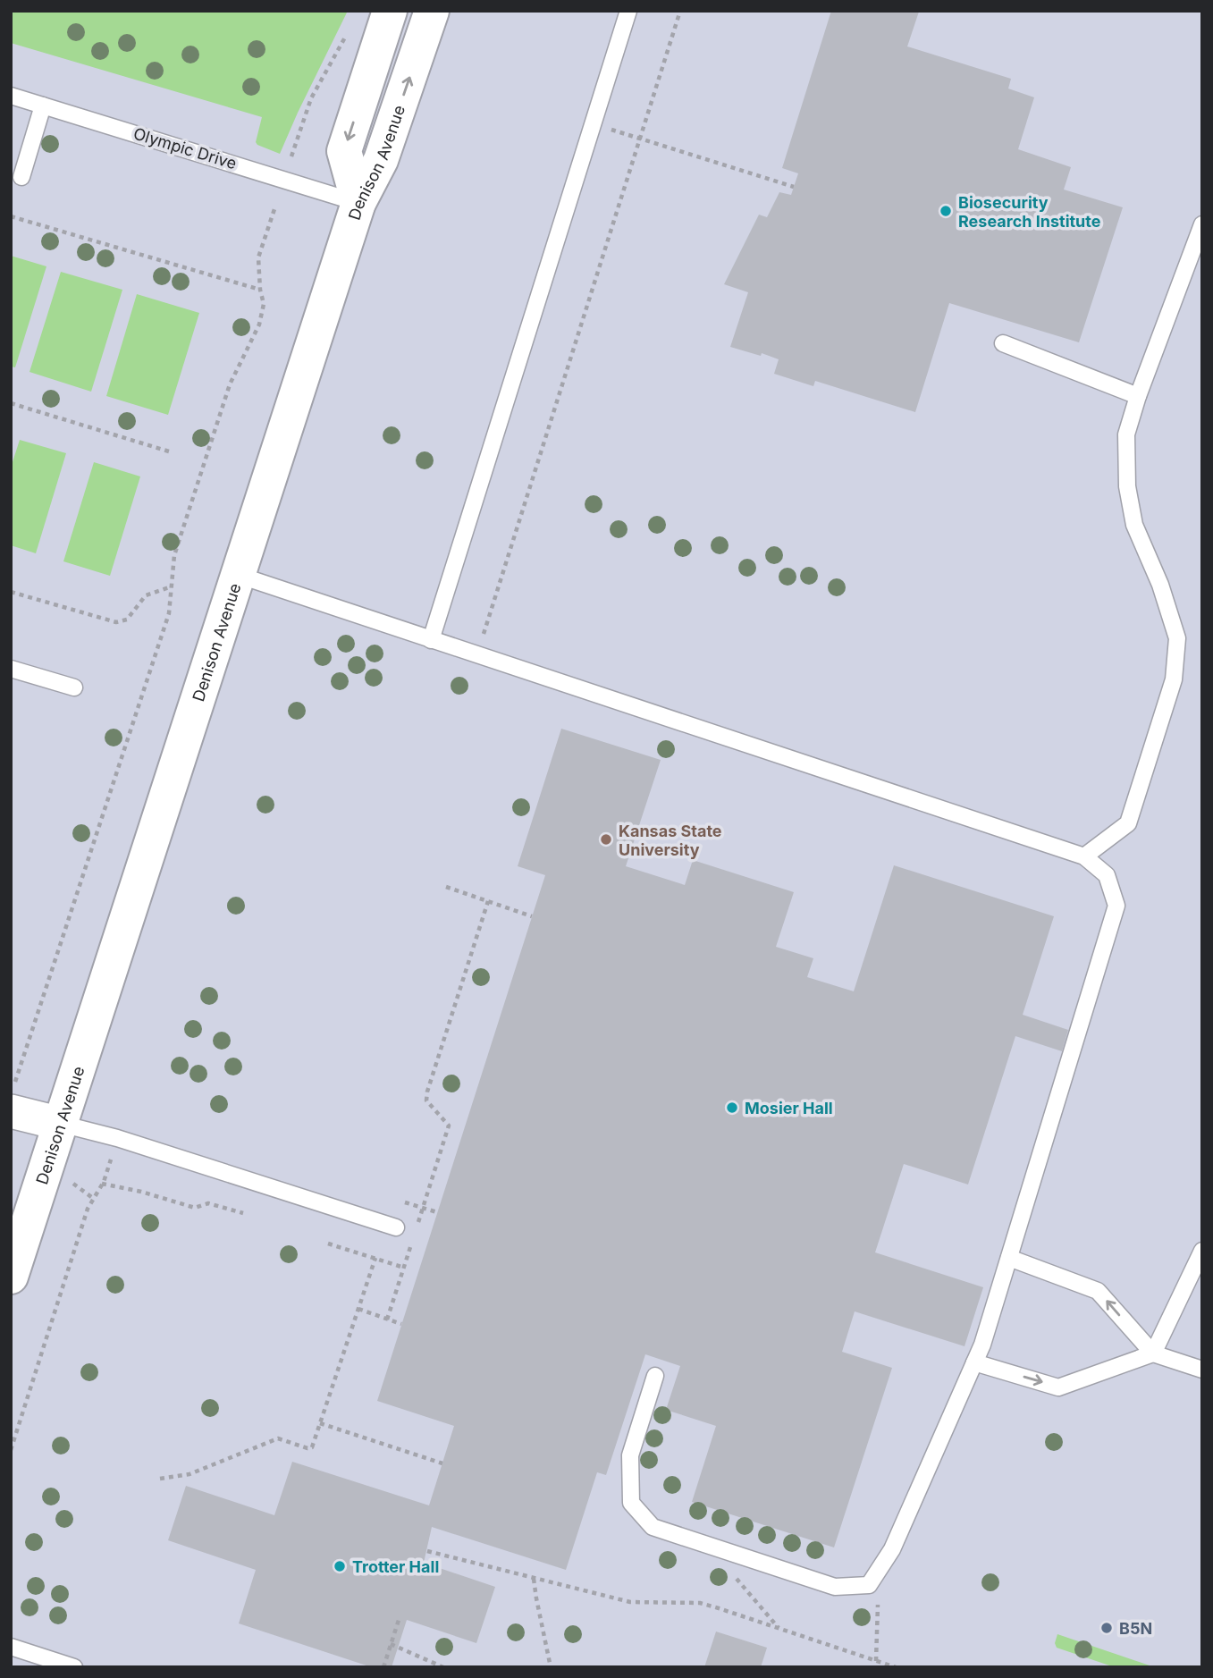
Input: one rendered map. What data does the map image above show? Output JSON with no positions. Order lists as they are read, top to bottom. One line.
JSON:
{"streets":{"street":["Denison Avenue"],"lane":["Olympic Drive"]},"crossings":[["Olympic Drive","Denison Avenue"]],"places":["Biosecurity Research Institute","Kansas State University","Mosier Hall","Trotter Hall","B5N"]}
